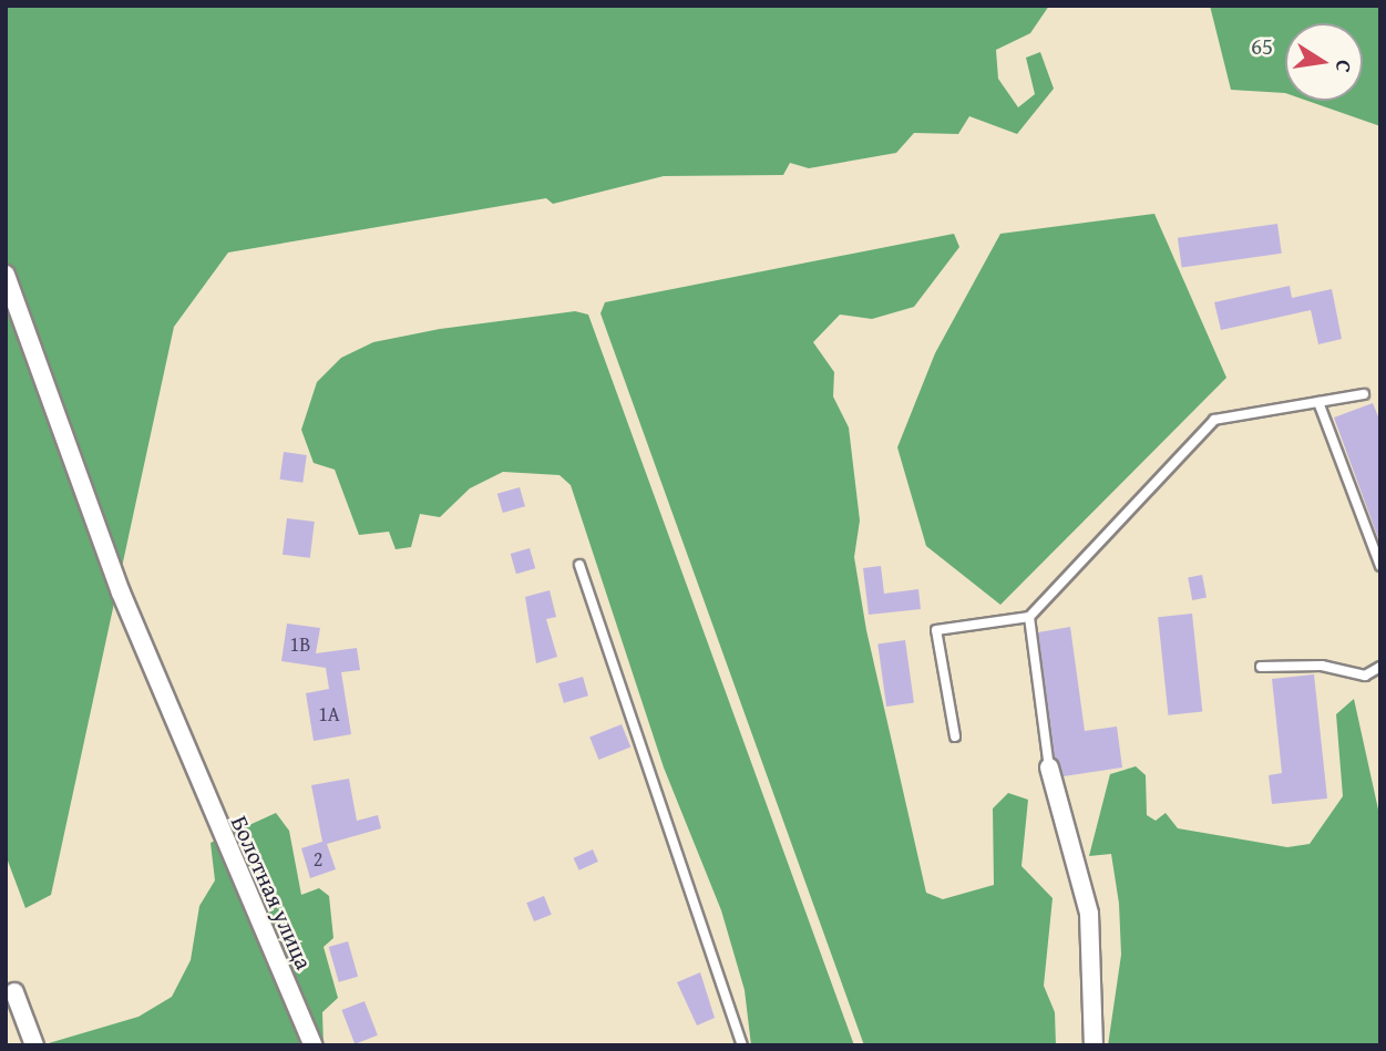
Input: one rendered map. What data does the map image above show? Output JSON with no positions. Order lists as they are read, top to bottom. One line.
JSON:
{"streets":{"street":["Болотная улица"]},"parks":["65"],"house_numbers":["1В","1А","2"],"north":"right"}
